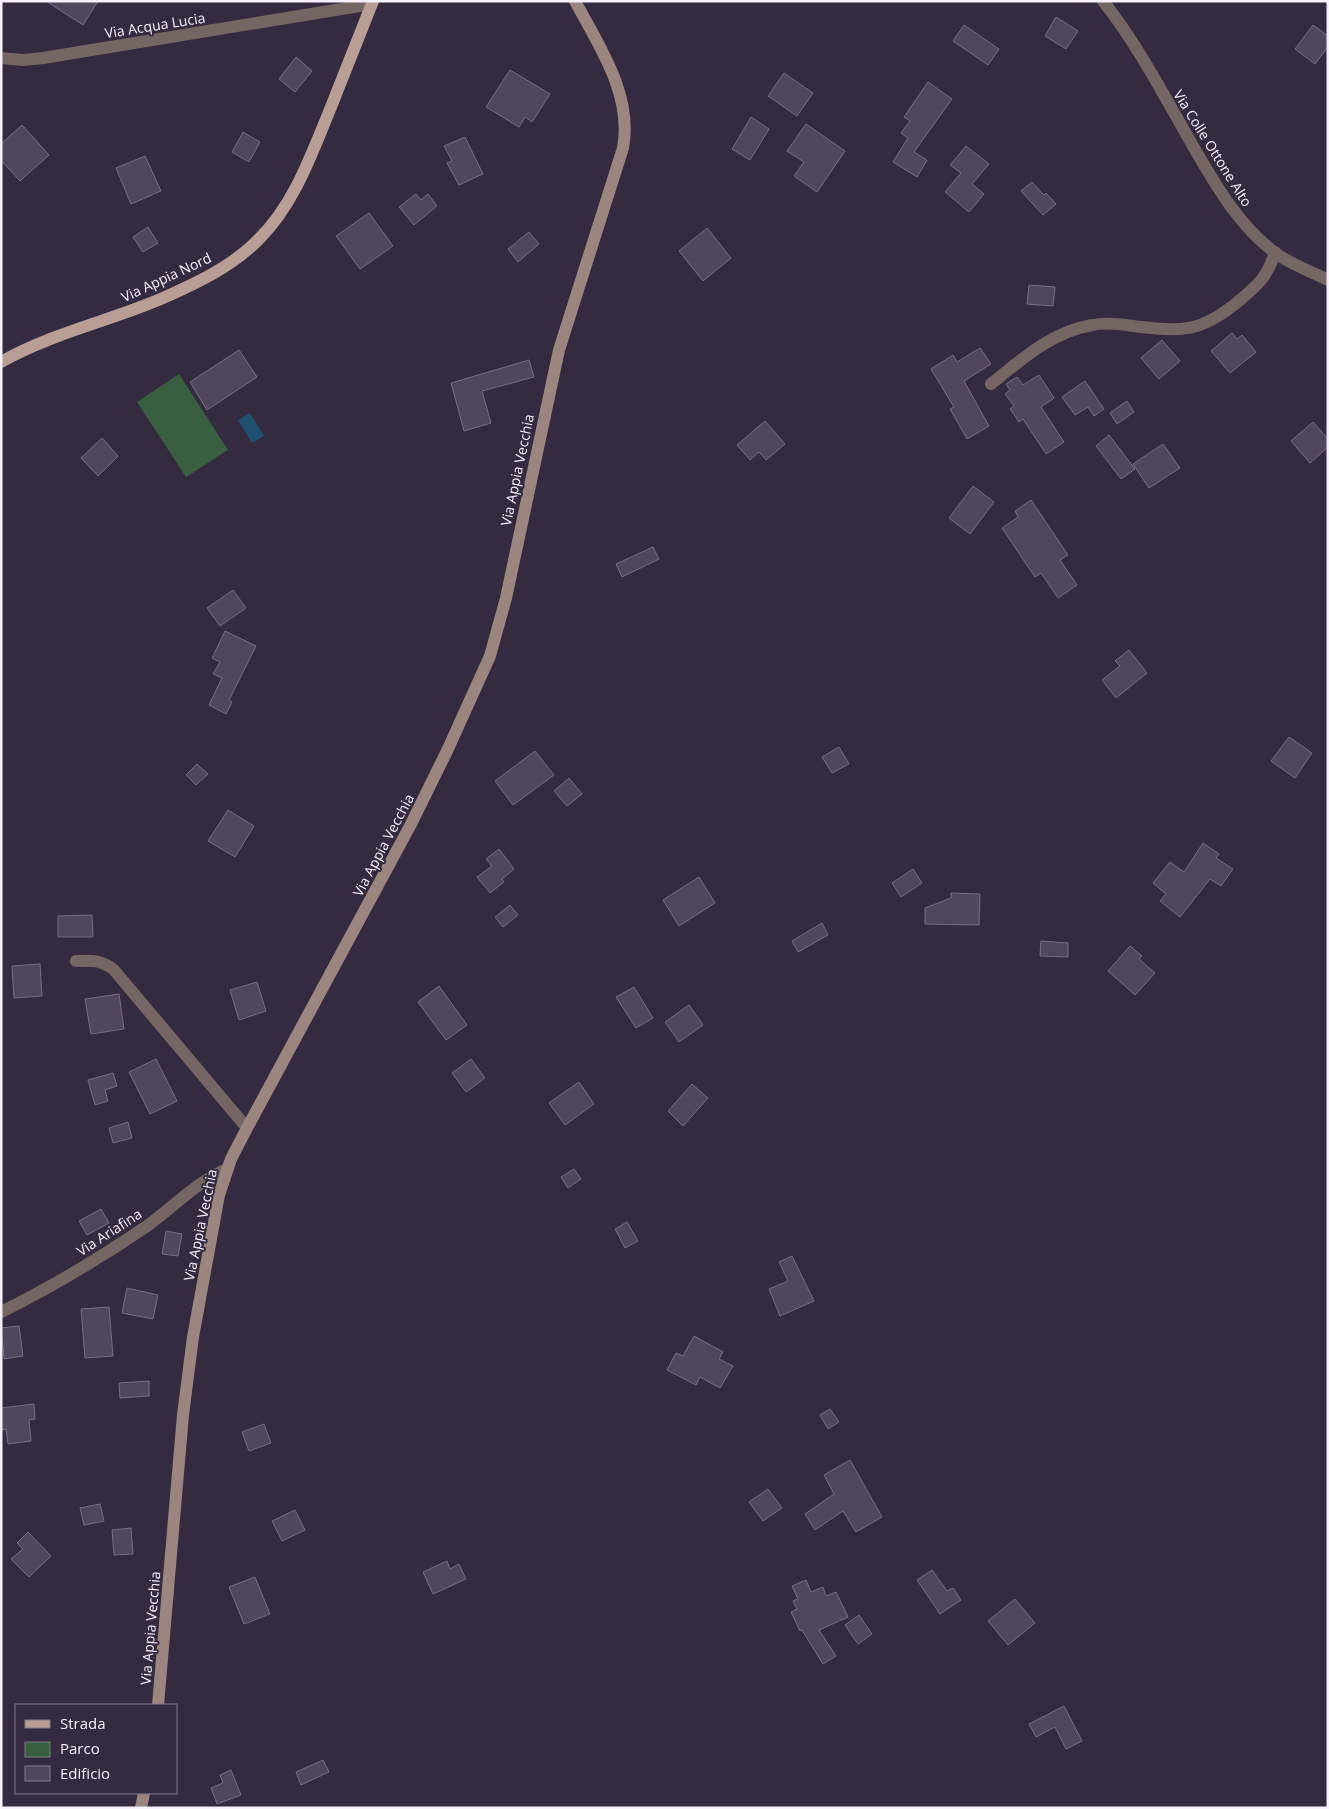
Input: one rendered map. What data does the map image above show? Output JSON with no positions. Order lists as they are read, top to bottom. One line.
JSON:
{"streets":{"main road":["Via Appia Nord","Via Appia Vecchia"],"street":["Via Acqua Lucia","Via Colle Ottone Alto","Via Ariafina"]},"crossings":[["Via Acqua Lucia","Via Appia Nord"],["Via Appia Vecchia","Via Ariafina"]],"legend":["Strada","Parco","Edificio"]}
